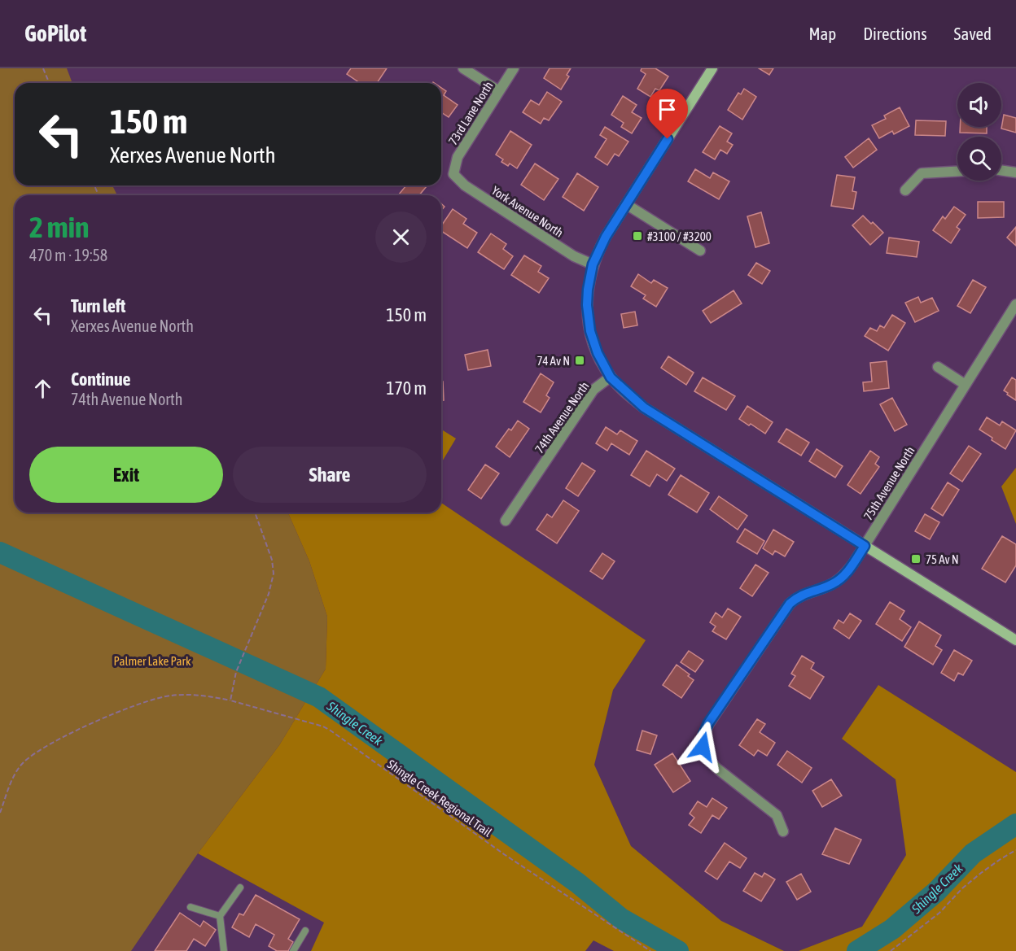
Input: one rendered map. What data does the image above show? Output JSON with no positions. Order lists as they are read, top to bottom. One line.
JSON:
{"streets":{"street":["73rd Lane North","York Avenue North","74th Avenue North","75th Avenue North"],"path":["Shingle Creek Regional Trail"]},"crossings":[["73rd Lane North","York Avenue North"]],"water":["Shingle Creek"],"parks":["Palmer Lake Park"],"places":{"transit":["#3100 / #3200","74 Av N","75 Av N"]},"page":{"header":"GoPilot","nav":["Map","Directions","Saved"],"turn":["150 m","Xerxes Avenue North"],"heading":["2 min","470 m · 19:58"],"list":[{"name":"Turn left","note":"Xerxes Avenue North","value":"150 m"},{"name":"Continue","note":"74th Avenue North","value":"170 m"}],"buttons":["Exit","Share"]}}
